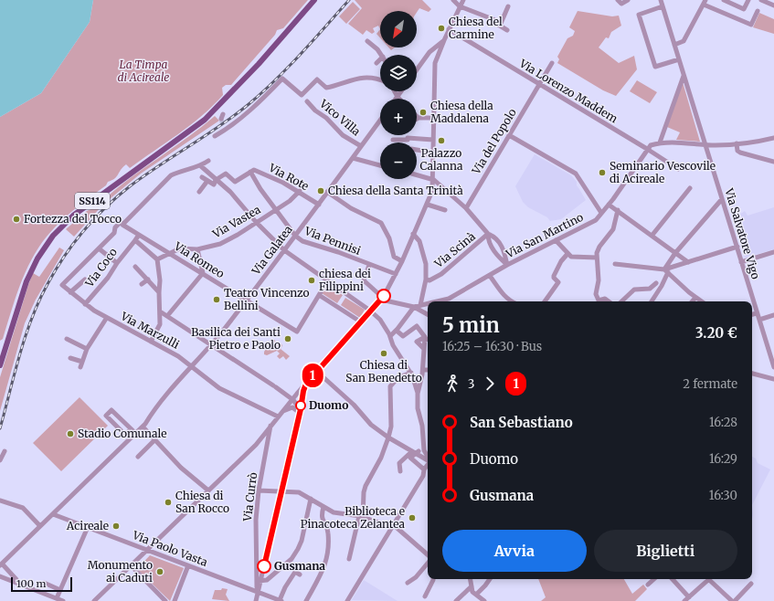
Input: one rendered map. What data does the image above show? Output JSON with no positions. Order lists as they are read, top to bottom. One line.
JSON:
{"streets":{"main road":["SS114"],"street":["Via Lorenzo Maddem","Vico Villa","Via del Popolo","Via Rote","Via Vastea","Via Salvatore Vigo","Via San Martino","Via Pennisi","Via Galatea","Via Scinà","Via Romeo","Via Coco","Via Marzulli","Via Currò","Via Paolo Vasta"]},"crossings":[["Via Lorenzo Maddem","Via del Popolo"],["Via Lorenzo Maddem","Via San Martino"],["Vico Villa","Via Galatea"],["Via Rote","Via Vastea"],["Via Rote","Via Pennisi"],["Via Rote","Via Galatea"],["Via Vastea","Via Pennisi"],["Via Vastea","Via Romeo"],["Via Pennisi","Via Galatea"],["Via Galatea","Via Romeo"],["Via Galatea","Via Marzulli"],["Via Galatea","Via Paolo Vasta"],["Via Romeo","Via Coco"],["Via Coco","Via Marzulli"]],"parks":["La Timpa di Acireale"],"places":["Chiesa del Carmine","Chiesa della Maddalena","Palazzo Calanna","Seminario Vescovile di Acireale","Chiesa della Santa Trinità","Fortezza del Tocco","chiesa dei Filippini","Teatro Vincenzo Bellini","Basilica dei Santi Pietro e Paolo","Chiesa di San Benedetto","Duomo","Stadio Comunale","Chiesa di San Rocco","Biblioteca e Pinacoteca Zelantea","Acireale","Gusmana","Monumento ai Caduti"],"lines":["bus line 1"],"scale_bar":"100 m","north":"bottom left","page":{"on_map":"1","map_buttons":["+","−"],"heading":["5 min","16:25 – 16:30 · Bus","3.20 €"],"legs":["3","1","2 fermate"],"list":[{"name":"San Sebastiano","value":"16:28"},{"name":"Duomo","value":"16:29"},{"name":"Gusmana","value":"16:30"}],"buttons":["Avvia","Biglietti"],"scale":"100 m"}}
